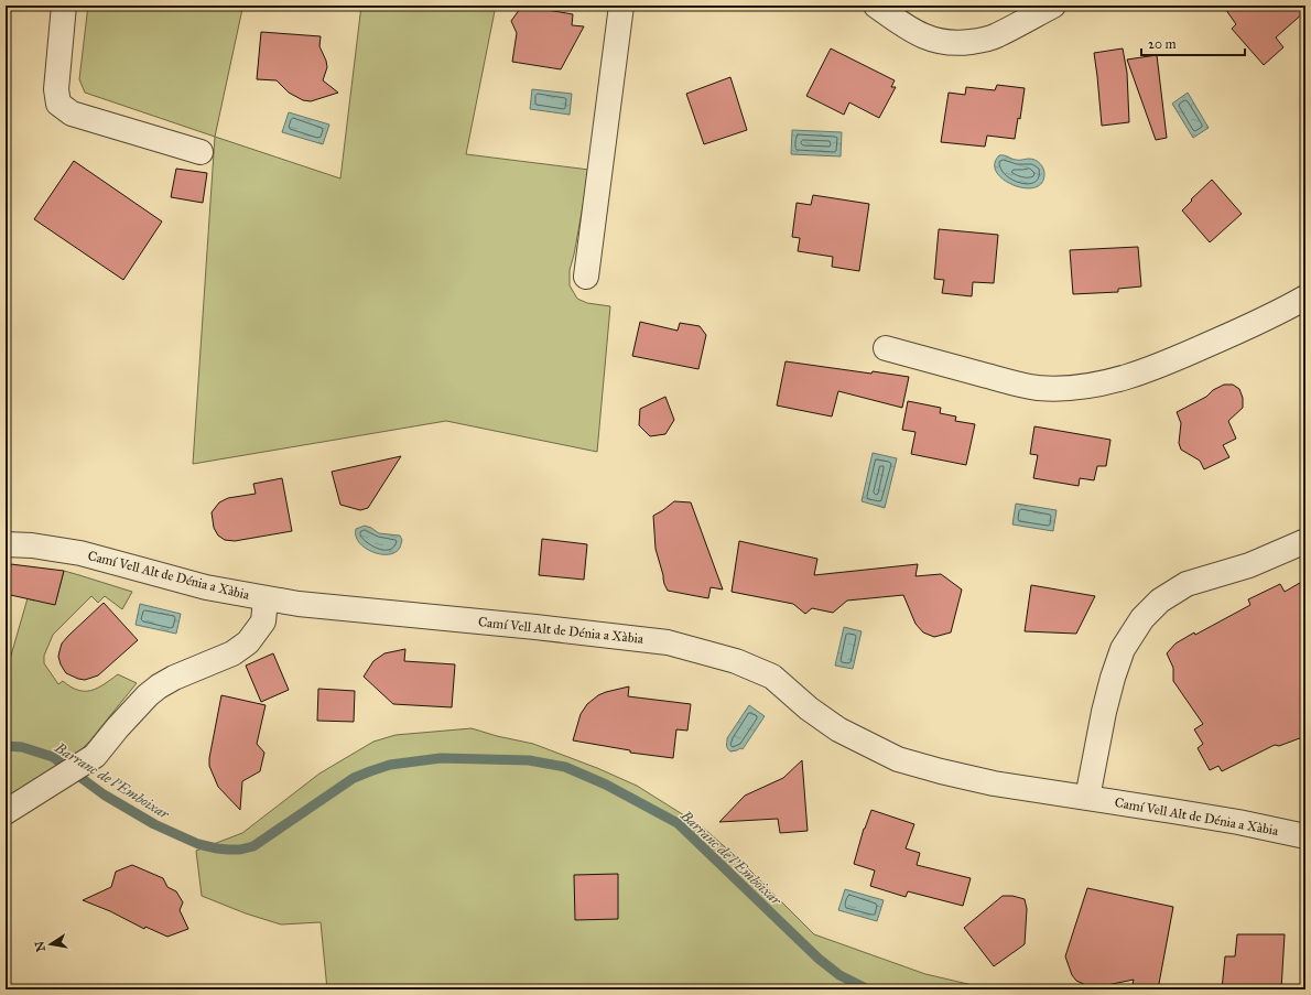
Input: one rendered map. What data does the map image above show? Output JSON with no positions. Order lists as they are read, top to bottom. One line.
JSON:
{"streets":{"street":["Camí Vell Alt de Dénia a Xàbia"]},"water":["Barranc de l'Emboixar"],"scale_bar":"20 m","north":"left"}
